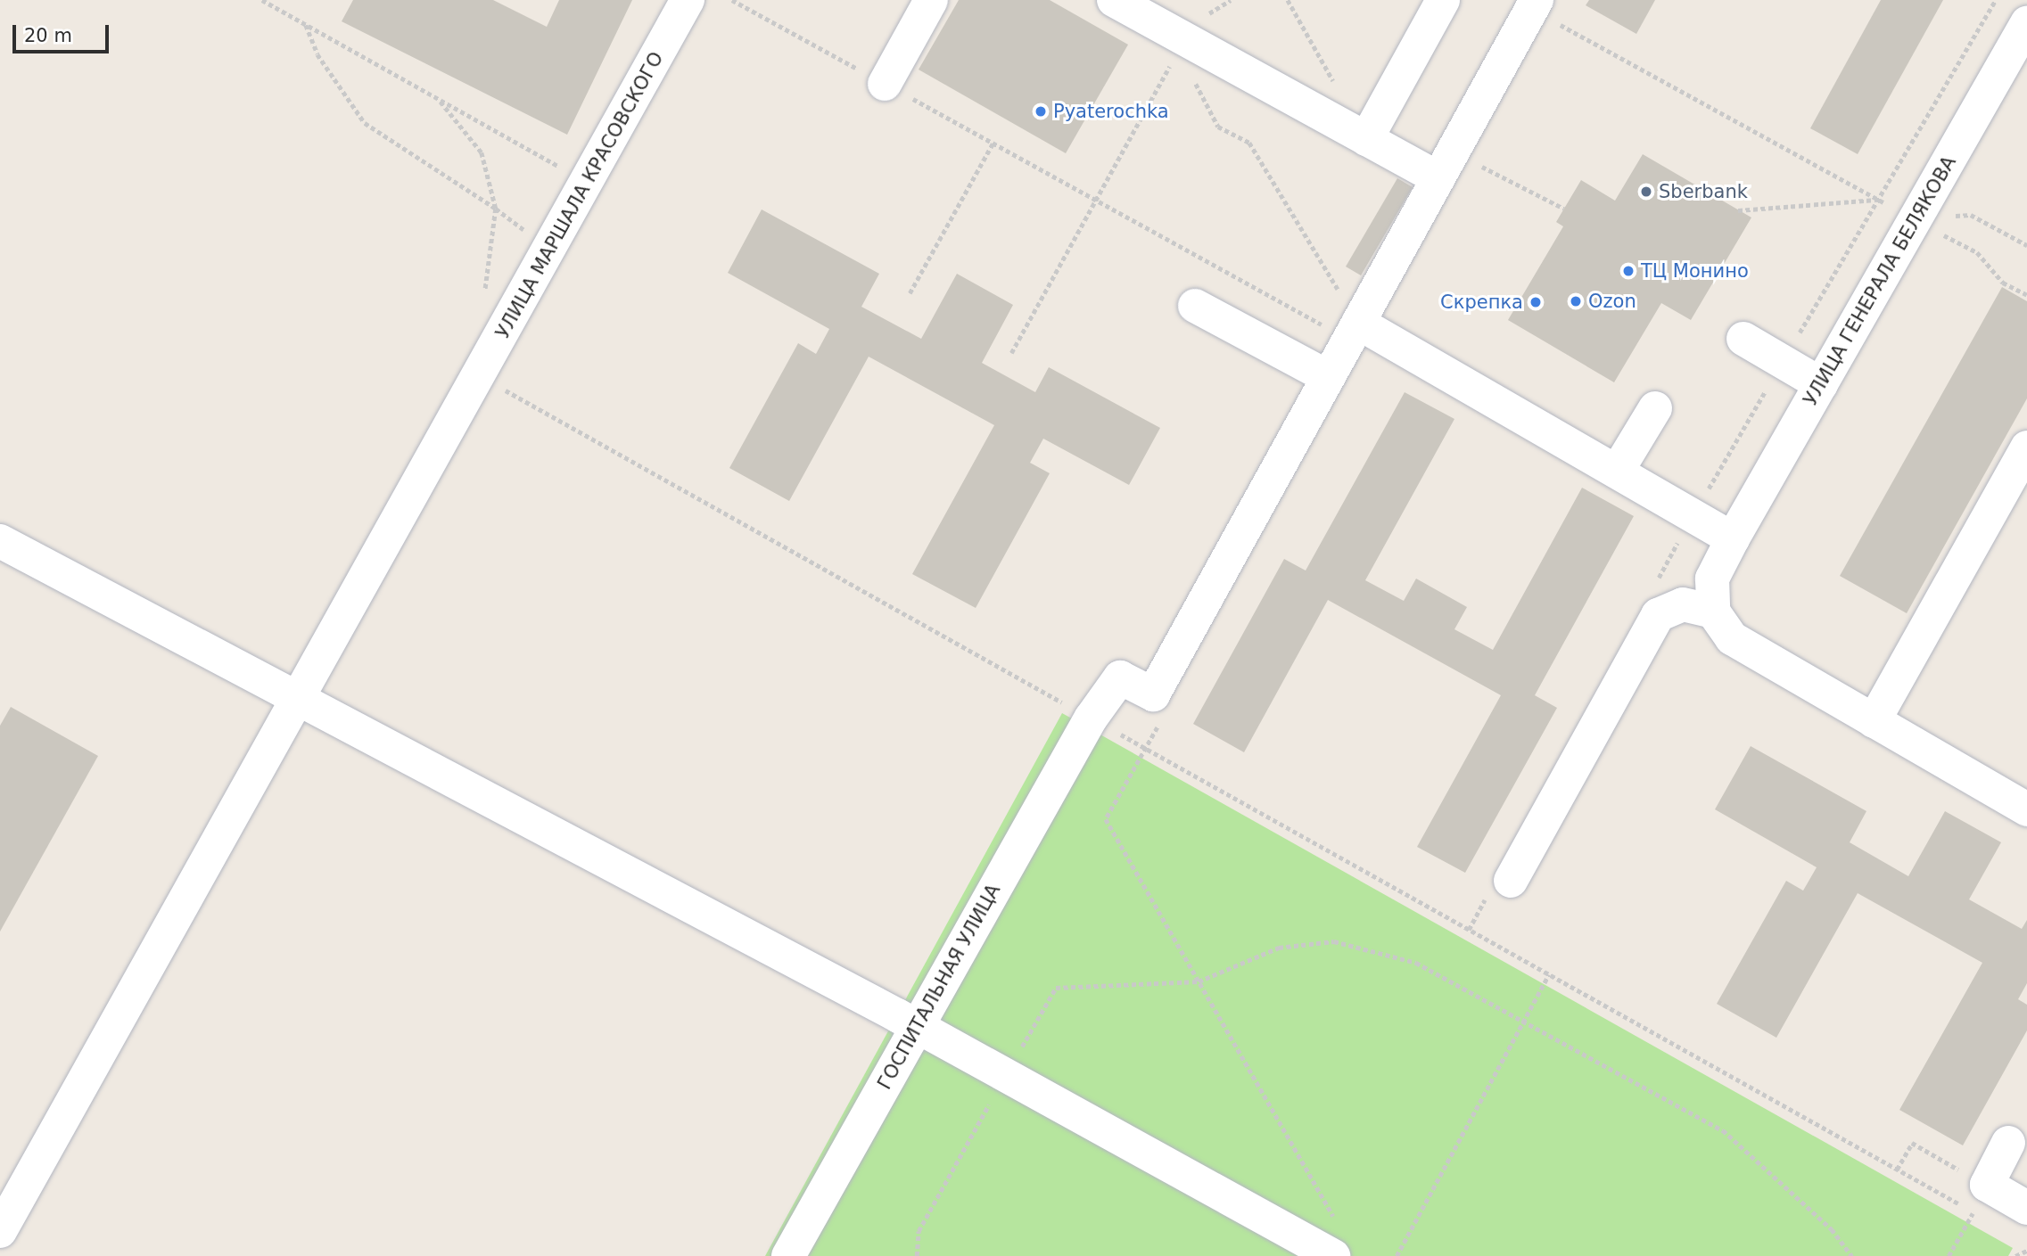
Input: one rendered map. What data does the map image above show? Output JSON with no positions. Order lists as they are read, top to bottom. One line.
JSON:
{"streets":{"street":["УЛИЦА МАРШАЛА КРАСОВСКОГО","УЛИЦА ГЕНЕРАЛА БЕЛЯКОВА","ГОСПИТАЛЬНАЯ УЛИЦА"]},"places":["Pyaterochka","Sberbank","ТЦ Монино","Ozon","Скрепка"],"scale_bar":"20 m"}
